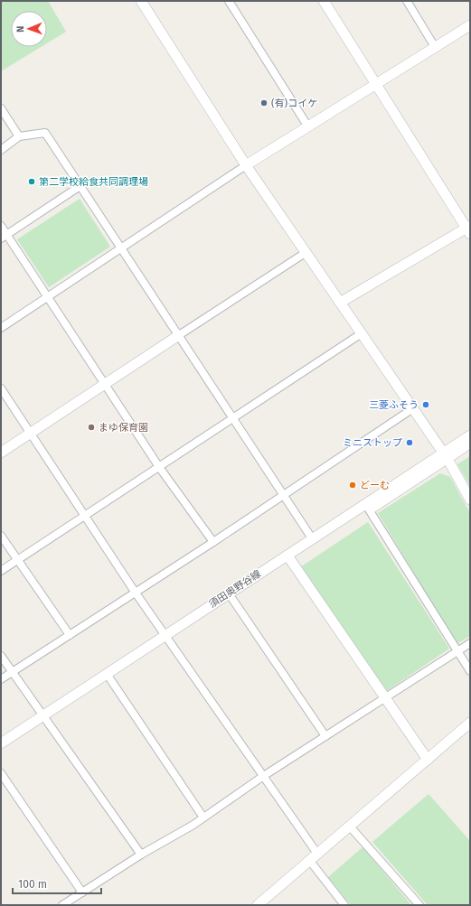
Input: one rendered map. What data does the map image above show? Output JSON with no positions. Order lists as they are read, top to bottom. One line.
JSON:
{"streets":{"street":["須田奥野谷線"]},"places":["(有)コイケ","第二学校給食共同調理場","三菱ふそう","まゆ保育園","ミニストップ","どーむ"],"scale_bar":"100 m","north":"left"}
